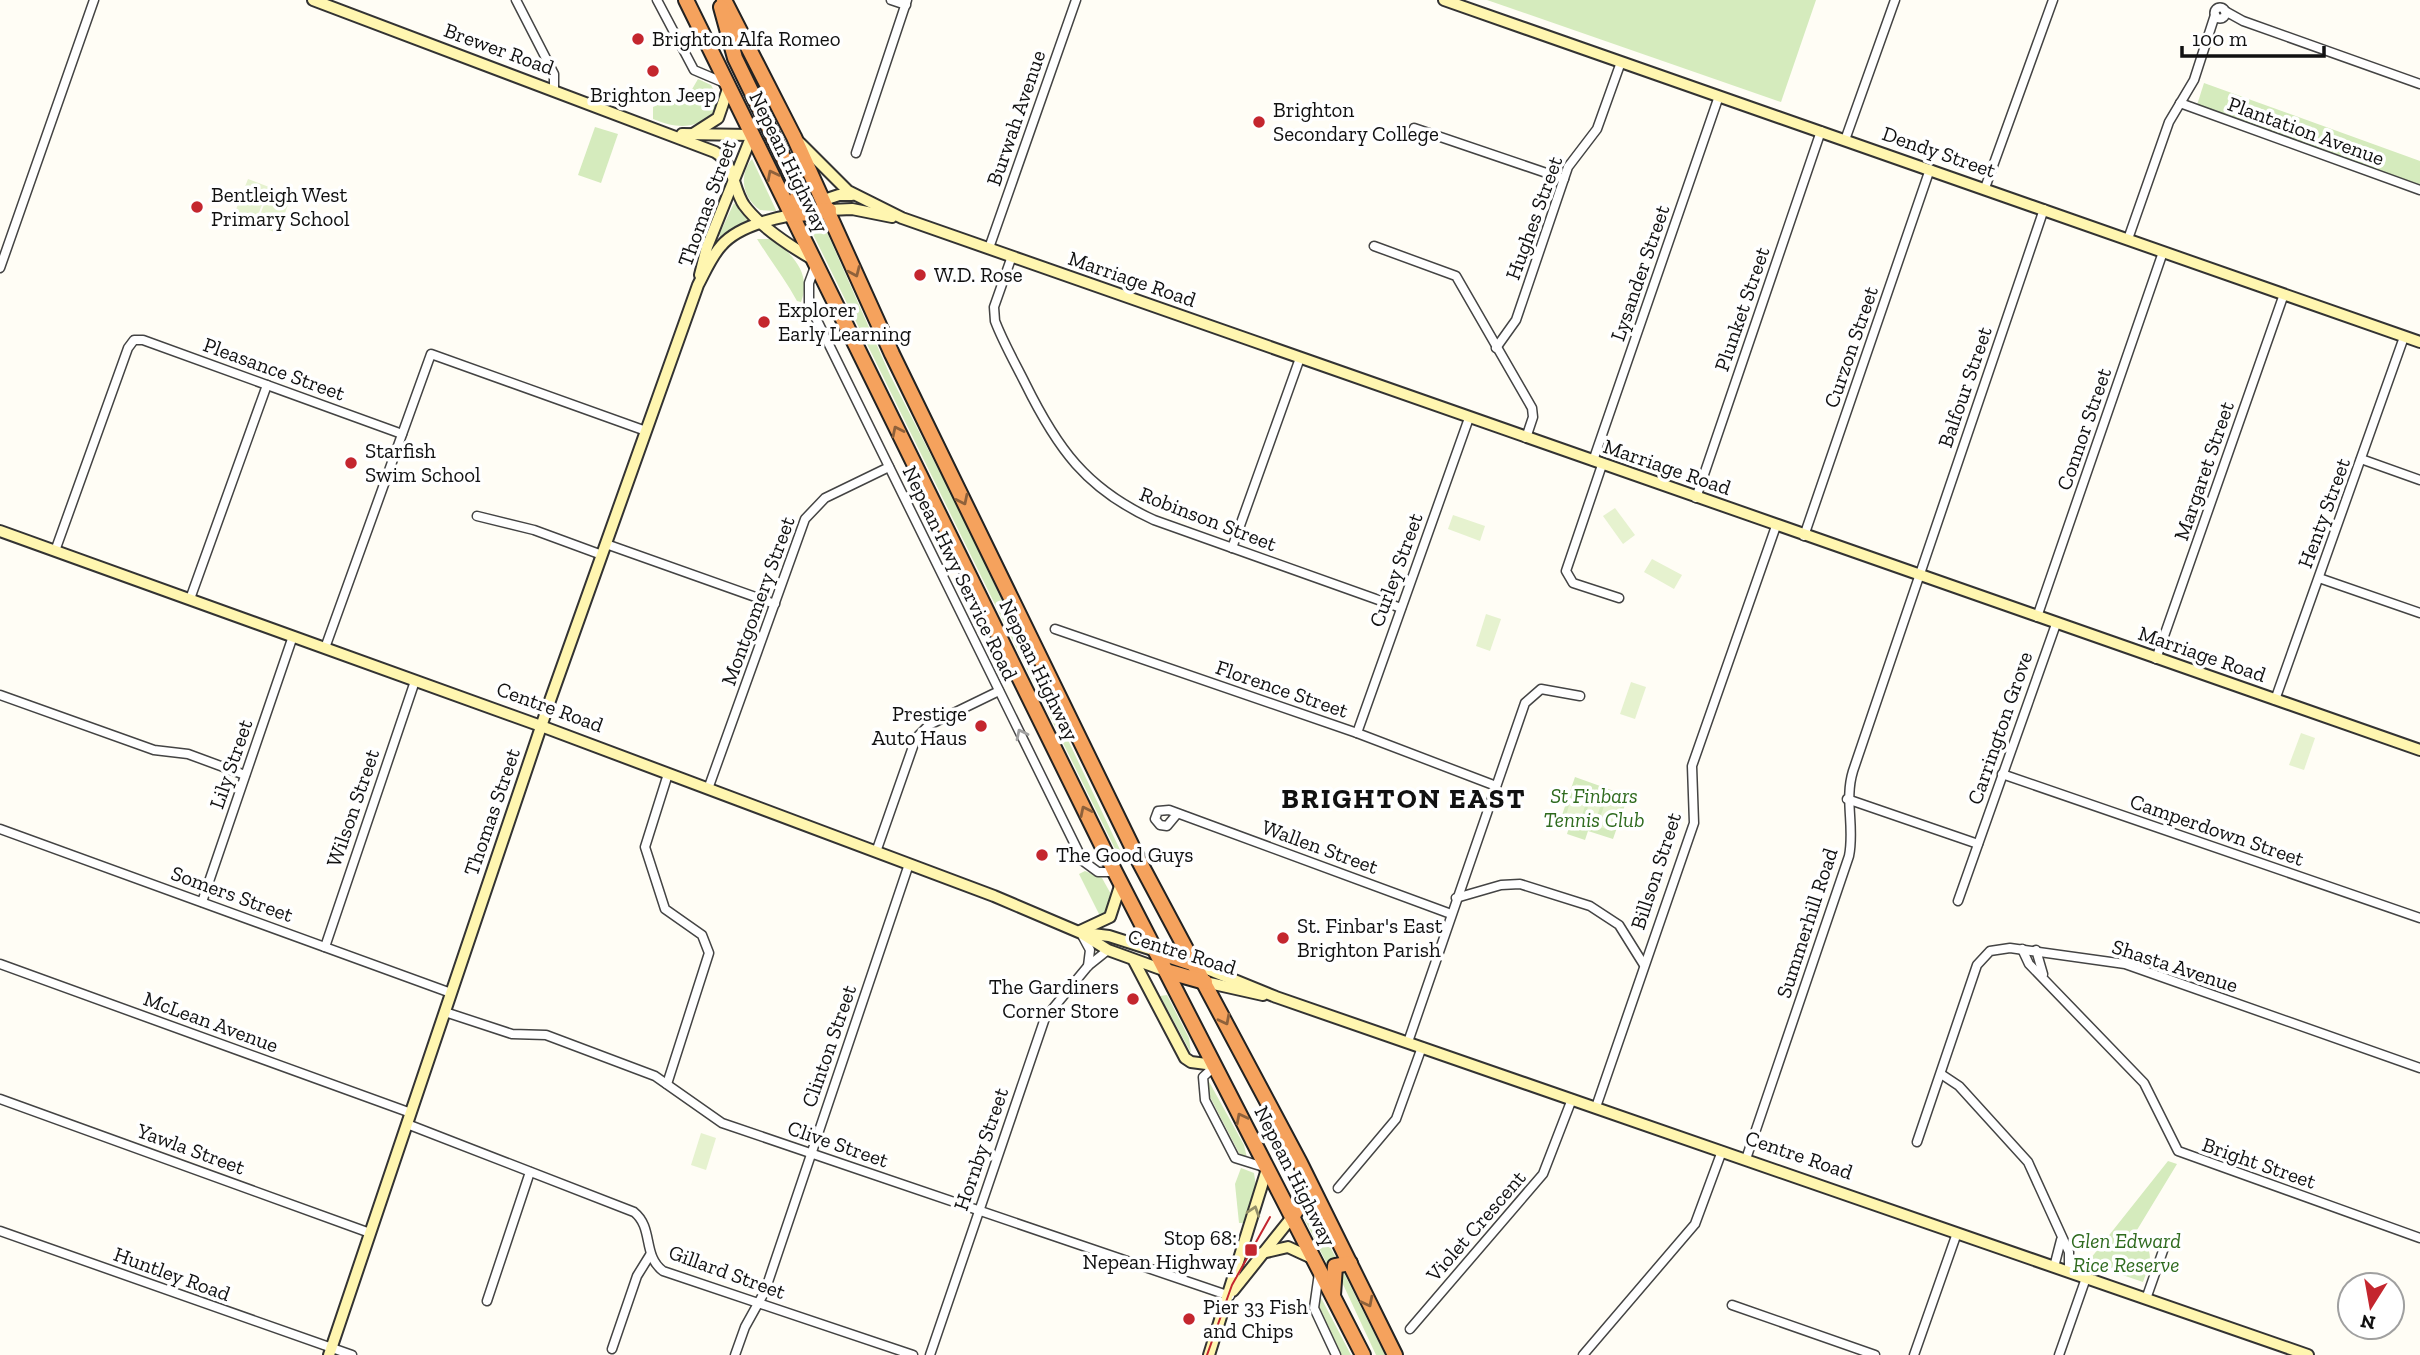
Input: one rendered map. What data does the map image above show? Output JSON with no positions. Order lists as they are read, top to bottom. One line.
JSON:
{"streets":{"highway":["Nepean Highway","Centre Road"],"street":["Brewer Road","Burwah Avenue","Plantation Avenue","Dendy Street","Thomas Street","Hughes Street","Lysander Street","Marriage Road","Plunket Street","Curzon Street","Pleasance Street","Balfour Street","Connor Street","Margaret Street","Henty Street","Robinson Street","Curley Street","Nepean Hwy Service Road","Montgomery Street","Florence Street","Carrington Grove","Lily Street","Wilson Street","Camperdown Street","Wallen Street","Billson Street","Somers Street","Summerhill Road","Shasta Avenue","McLean Avenue","Clinton Street","Clive Street","Yawla Street","Hornby Street","Bright Street","Violet Crescent","Gillard Street","Huntley Road"]},"crossings":[["Brewer Road","Nepean Highway"],["Brewer Road","Thomas Street"],["Brewer Road","Nepean Hwy Service Road"],["Burwah Avenue","Marriage Road"],["Dendy Street","Hughes Street"],["Dendy Street","Lysander Street"],["Dendy Street","Plunket Street"],["Dendy Street","Curzon Street"],["Dendy Street","Balfour Street"],["Dendy Street","Connor Street"],["Dendy Street","Margaret Street"],["Dendy Street","Henty Street"],["Nepean Highway","Thomas Street"],["Nepean Highway","Marriage Road"],["Nepean Highway","Nepean Hwy Service Road"],["Nepean Highway","Centre Road"],["Thomas Street","Centre Road"],["Thomas Street","Somers Street"],["Thomas Street","McLean Avenue"],["Thomas Street","Clive Street"],["Thomas Street","Yawla Street"],["Thomas Street","Gillard Street"],["Thomas Street","Huntley Road"],["Lysander Street","Marriage Road"],["Marriage Road","Plunket Street"],["Marriage Road","Curzon Street"],["Marriage Road","Balfour Street"],["Marriage Road","Connor Street"],["Marriage Road","Margaret Street"],["Marriage Road","Henty Street"],["Marriage Road","Robinson Street"],["Marriage Road","Curley Street"],["Marriage Road","Carrington Grove"],["Marriage Road","Billson Street"],["Marriage Road","Summerhill Road"],["Pleasance Street","Centre Road"],["Balfour Street","Summerhill Road"],["Robinson Street","Curley Street"],["Curley Street","Florence Street"],["Nepean Hwy Service Road","Montgomery Street"],["Montgomery Street","Centre Road"],["Centre Road","Lily Street"],["Centre Road","Wilson Street"],["Centre Road","Billson Street"],["Centre Road","Summerhill Road"],["Centre Road","Clinton Street"],["Centre Road","Hornby Street"],["Centre Road","Violet Crescent"],["Carrington Grove","Camperdown Street"],["Lily Street","Somers Street"],["Wilson Street","Somers Street"],["Shasta Avenue","Bright Street"],["Clinton Street","Clive Street"],["Clinton Street","Gillard Street"],["Clive Street","Hornby Street"]],"districts":["BRIGHTON EAST"],"parks":["St Finbars Tennis Club","Glen Edward Rice Reserve"],"places":{"other":["Brighton Alfa Romeo","Brighton Jeep","Brighton Secondary College","Bentleigh West Primary School","W.D. Rose","Explorer Early Learning","Starfish Swim School","Prestige Auto Haus","The Good Guys","St. Finbar's East Brighton Parish","The Gardiners Corner Store","Pier 33 Fish and Chips"],"transit":["Stop 68: Nepean Highway"]},"scale_bar":"100 m","north":"bottom"}
